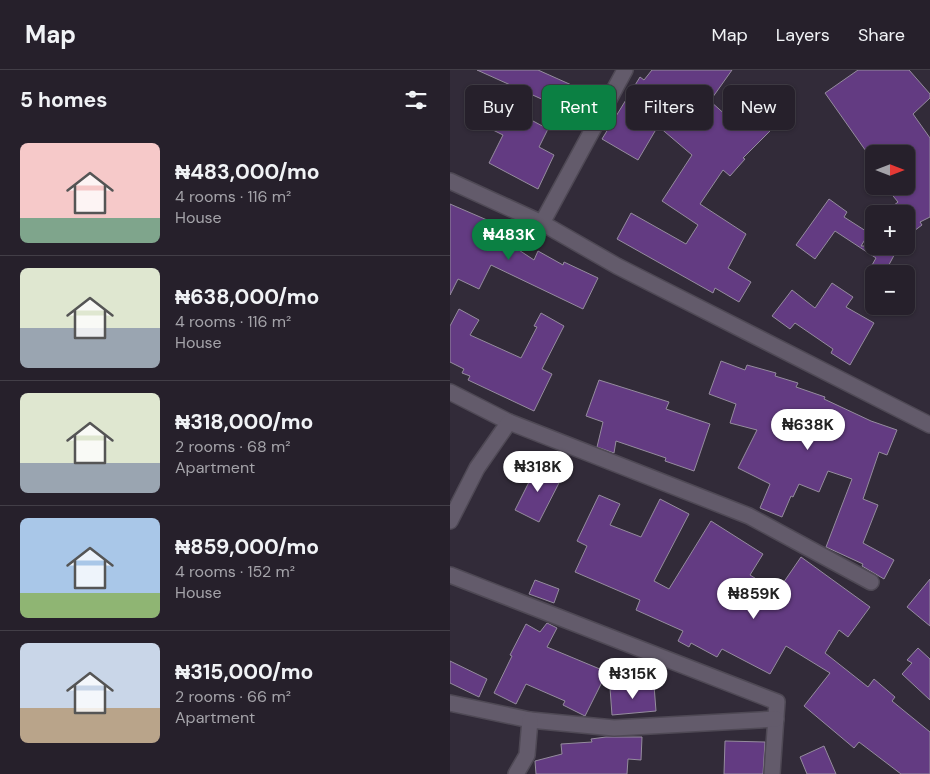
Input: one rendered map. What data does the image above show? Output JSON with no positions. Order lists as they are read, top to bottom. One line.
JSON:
{"north":"right","page":{"header":"Map","nav":["Map","Layers","Share"],"heading":"5 homes","chip":["Buy","Rent","Filters","New"],"list":[{"name":"₦483,000/mo","note":"4 rooms · 116 m² · House"},{"name":"₦638,000/mo","note":"4 rooms · 116 m² · House"},{"name":"₦318,000/mo","note":"2 rooms · 68 m² · Apartment"},{"name":"₦859,000/mo","note":"4 rooms · 152 m² · House"},{"name":"₦315,000/mo","note":"2 rooms · 66 m² · Apartment"}],"map_buttons":["+","−"],"price":["₦483K","₦638K","₦318K","₦859K","₦315K"]}}
